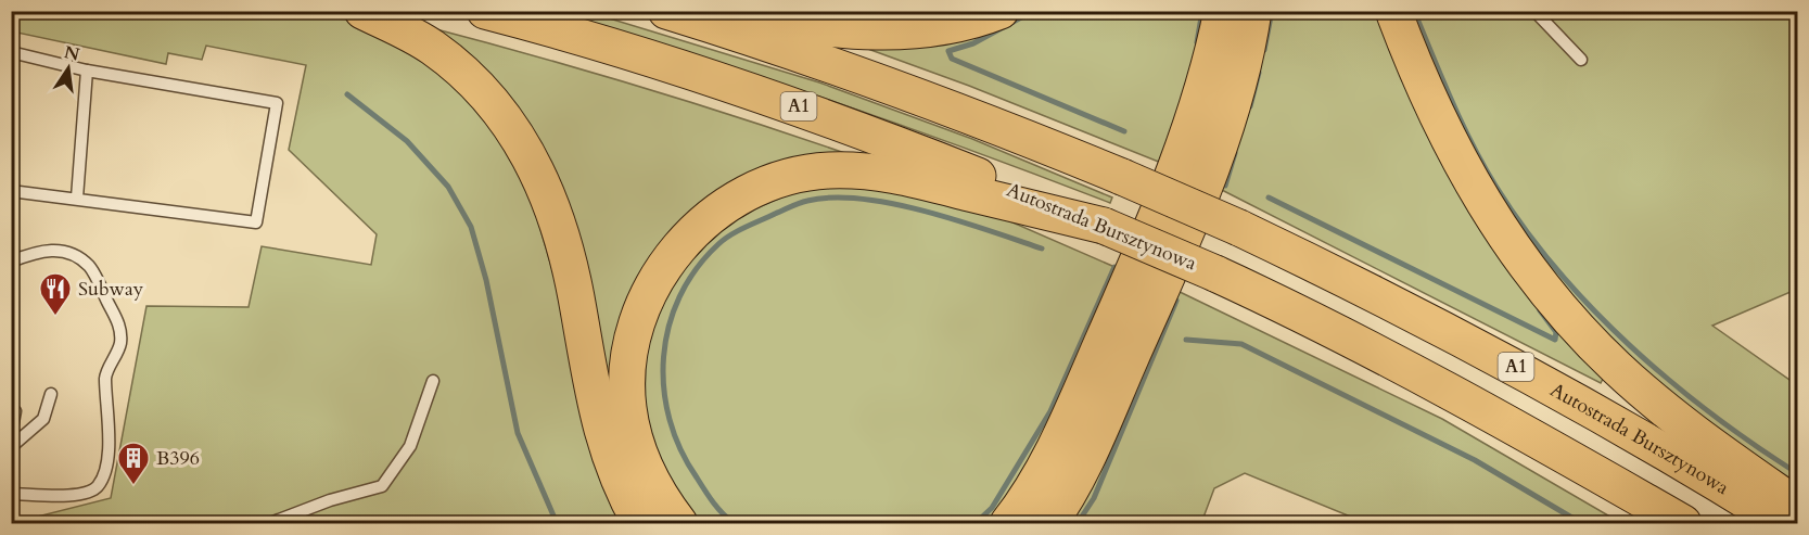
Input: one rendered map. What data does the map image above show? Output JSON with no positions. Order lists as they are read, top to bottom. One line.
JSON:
{"streets":{"highway":["A1","Autostrada Bursztynowa"]},"places":{"restaurant":["Subway"],"building":["B396"]},"north":"top"}
